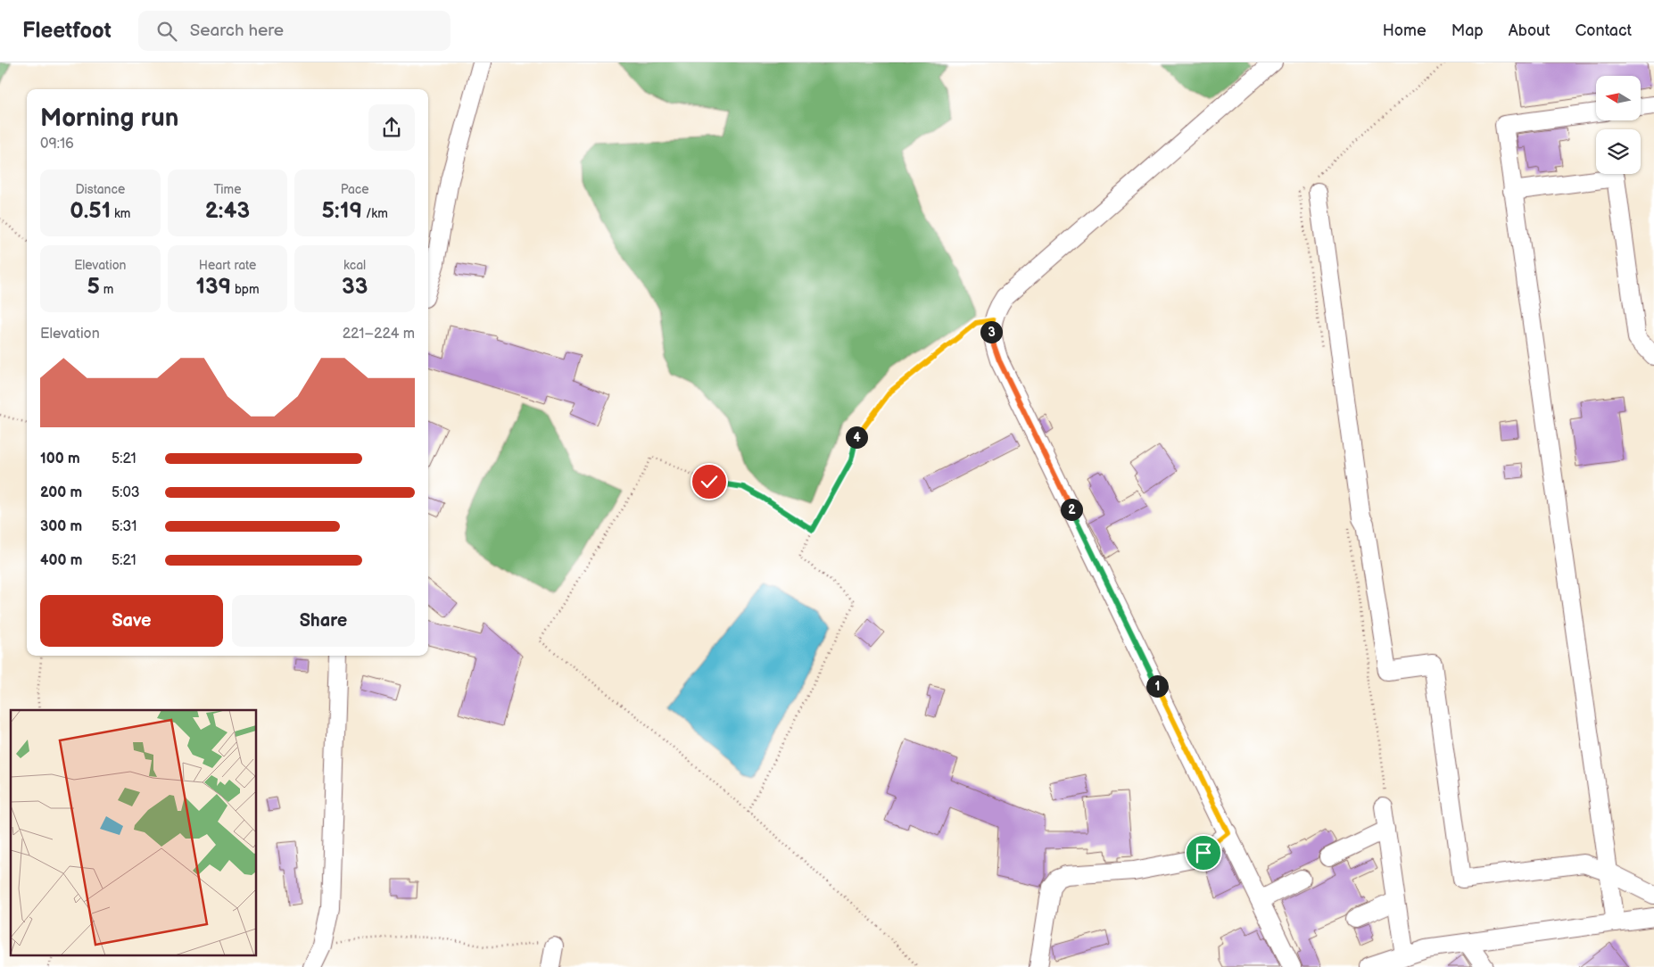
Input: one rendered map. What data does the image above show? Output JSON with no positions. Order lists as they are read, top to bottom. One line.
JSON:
{"north":"left","page":{"header":"Fleetfoot","search":"Search here","nav":["Home","Map","About","Contact"],"heading":["Morning run","09:16"],"stats":[["Distance","0.51 km"],["Time","2:43"],["Pace","5:19 /km"],["Elevation","5 m"],["Heart rate","139 bpm"],["kcal","33"]],"chart":["Elevation","221–224 m"],"pins":["3","4","2","1"],"list":[{"name":"100 m","note":"5:21"},{"name":"200 m","note":"5:03"},{"name":"300 m","note":"5:31"},{"name":"400 m","note":"5:21"}],"buttons":["Save","Share"]}}
